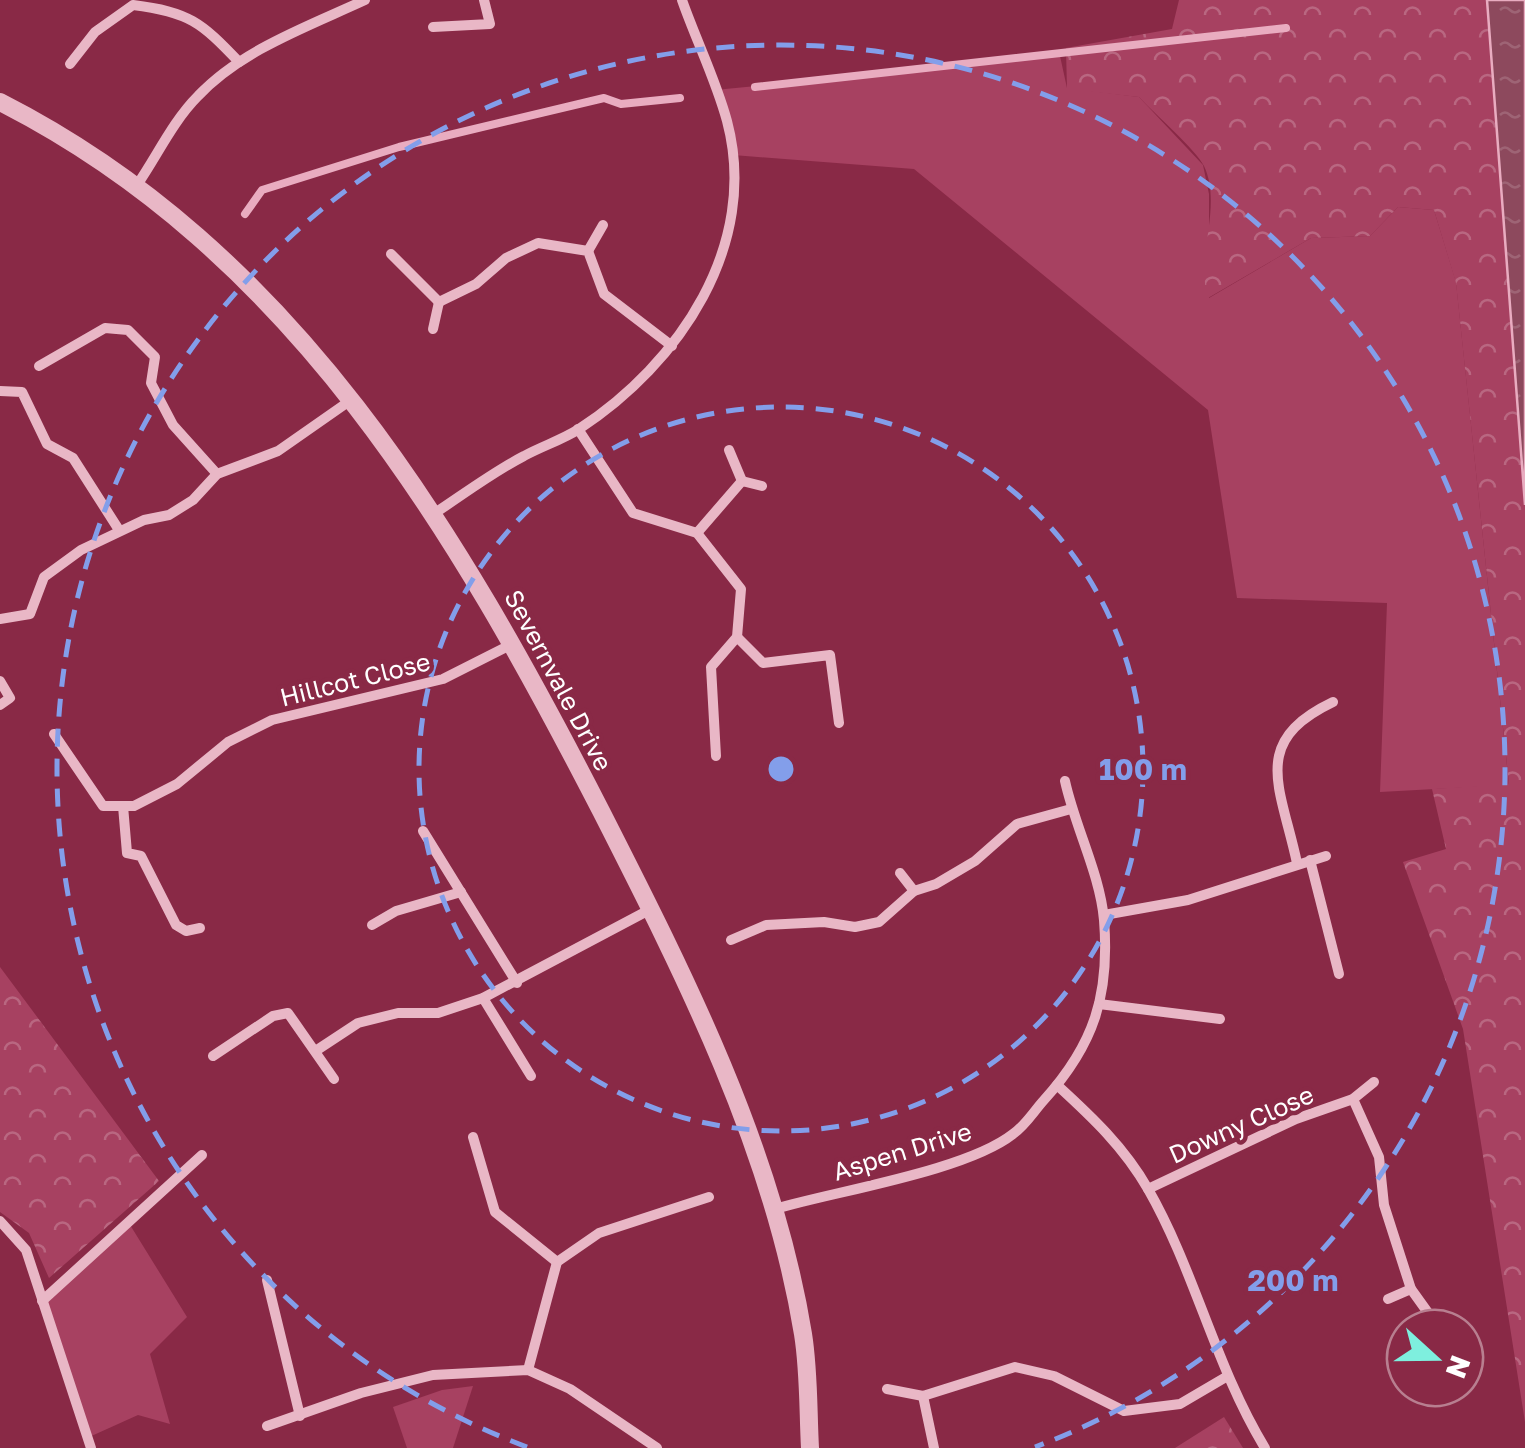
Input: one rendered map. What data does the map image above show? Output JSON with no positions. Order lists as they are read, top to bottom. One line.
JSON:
{"streets":{"street":["Hillcot Close","Severnvale Drive","Downy Close","Aspen Drive"]},"crossings":[["Hillcot Close","Severnvale Drive"],["Severnvale Drive","Aspen Drive"]],"north":"right","rings":["100 m","200 m"]}
